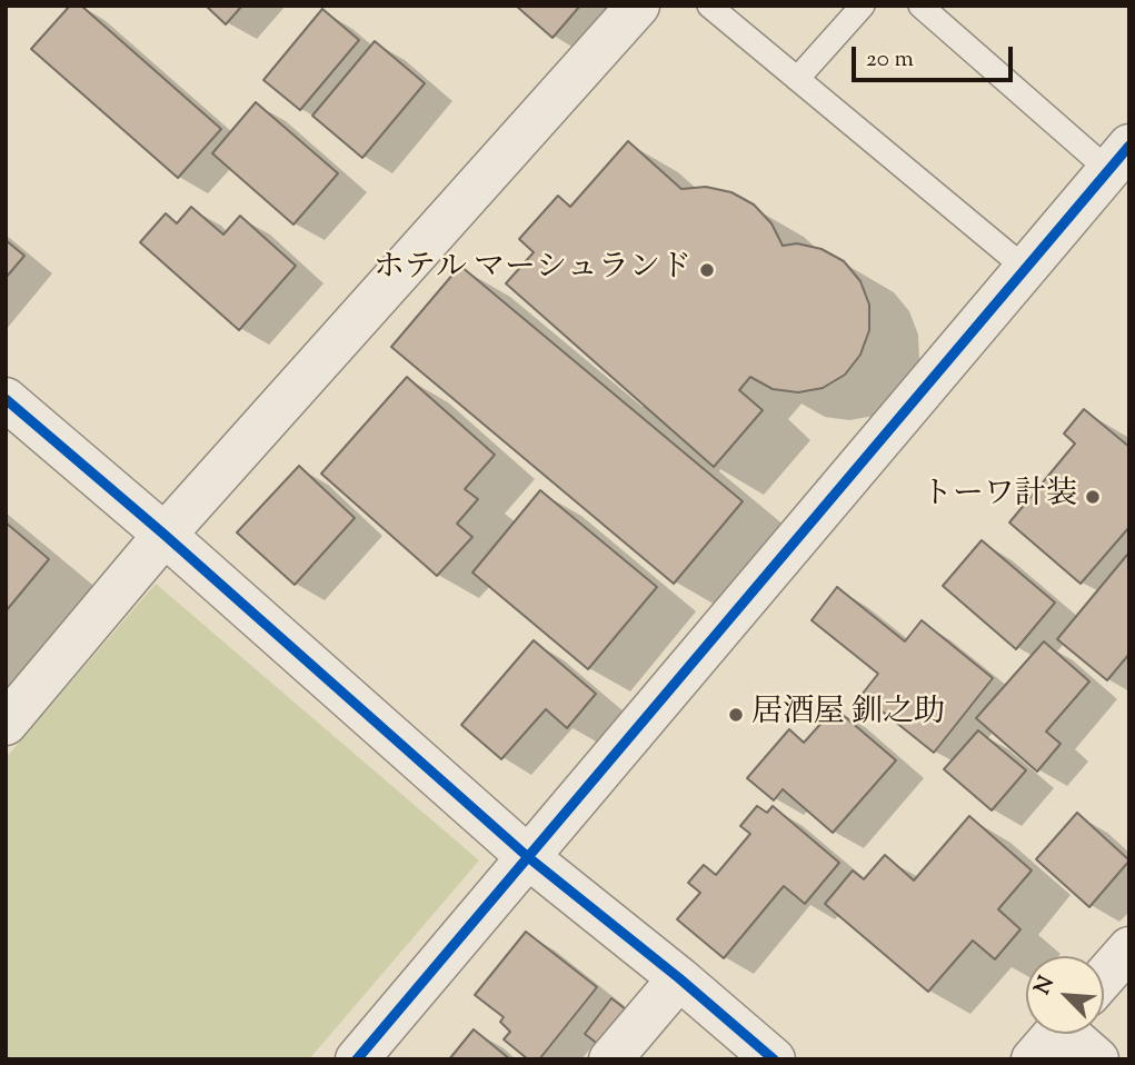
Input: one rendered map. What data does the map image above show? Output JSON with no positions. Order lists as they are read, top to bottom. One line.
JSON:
{"places":["ホテル マーシュランド","トーワ計装","居酒屋 釧之助"],"scale_bar":"20 m","north":"top left"}
